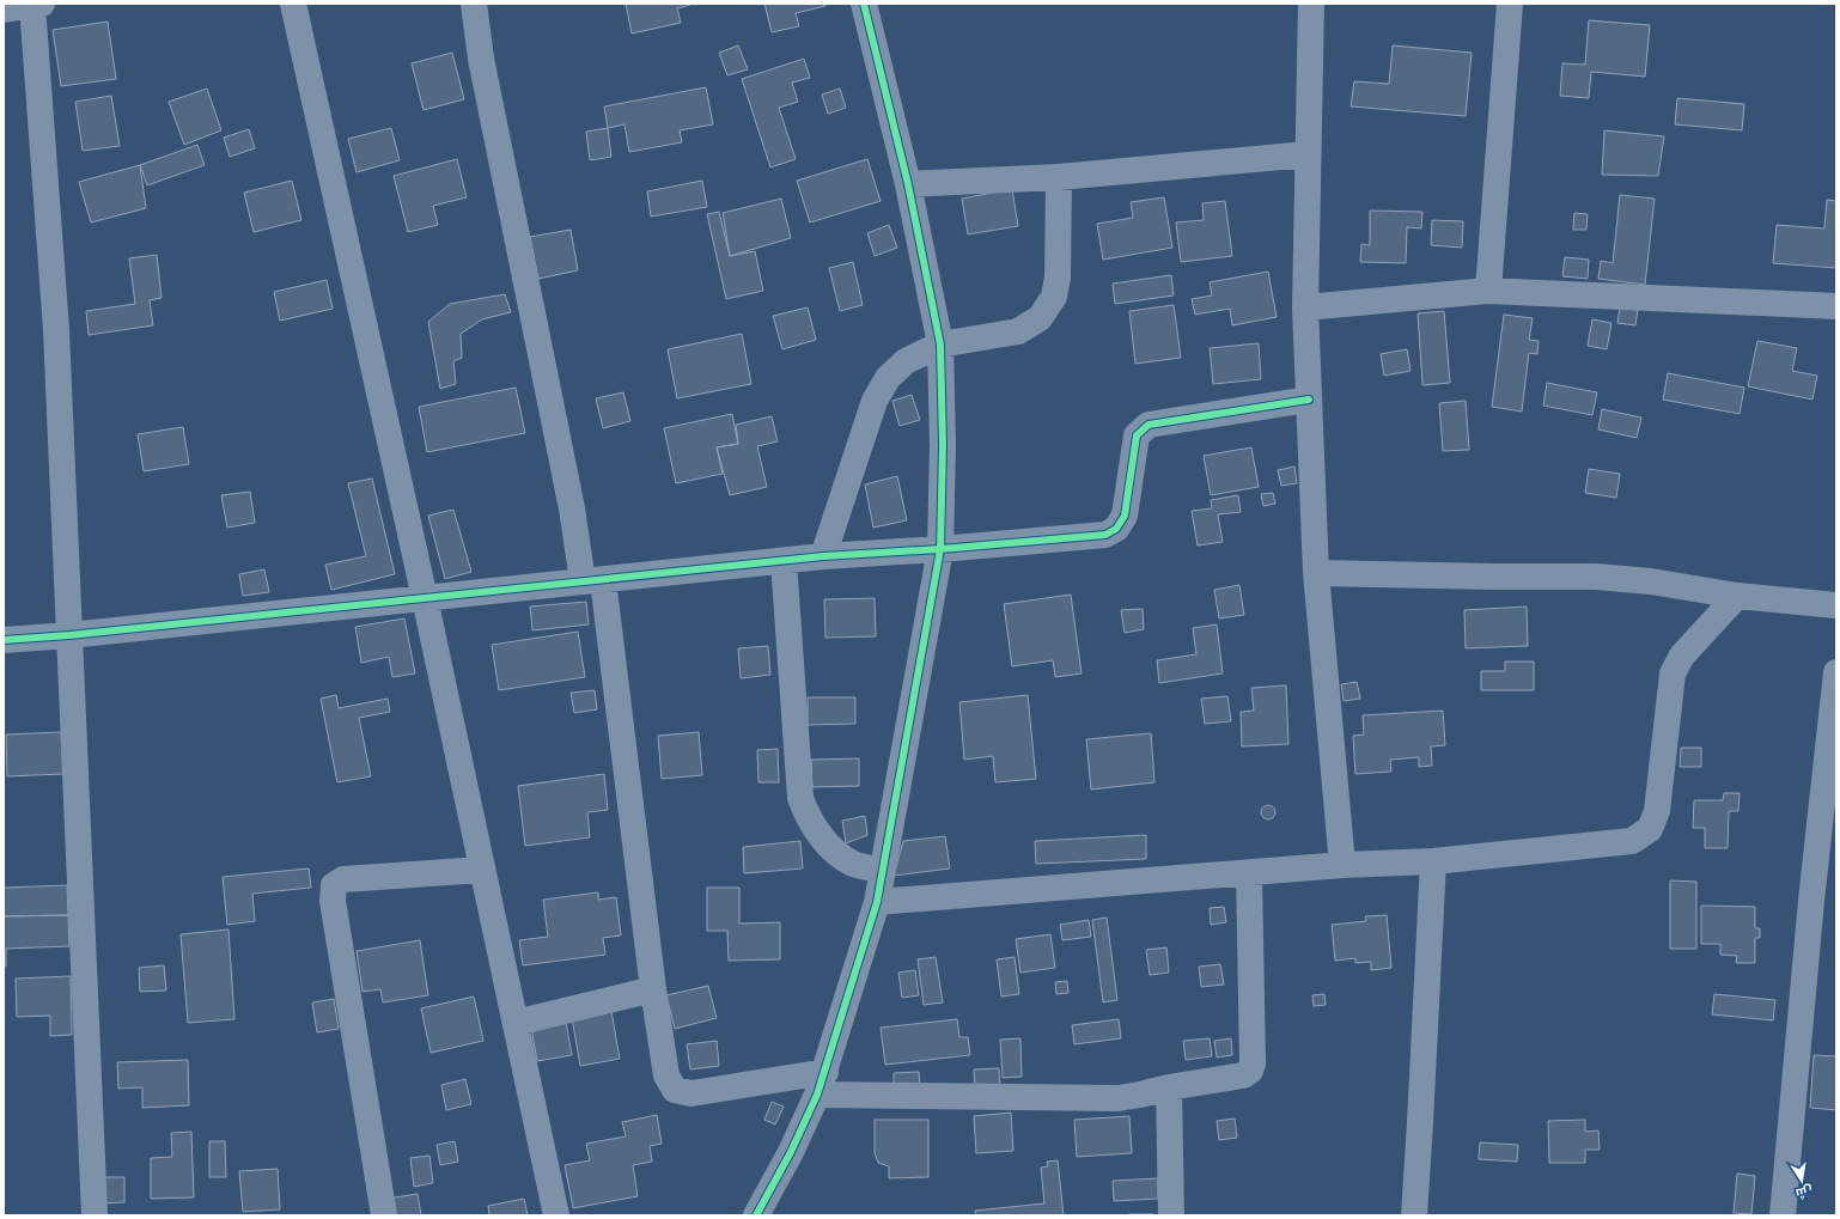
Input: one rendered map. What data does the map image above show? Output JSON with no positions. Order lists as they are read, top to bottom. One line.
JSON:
{"north":"bottom"}
